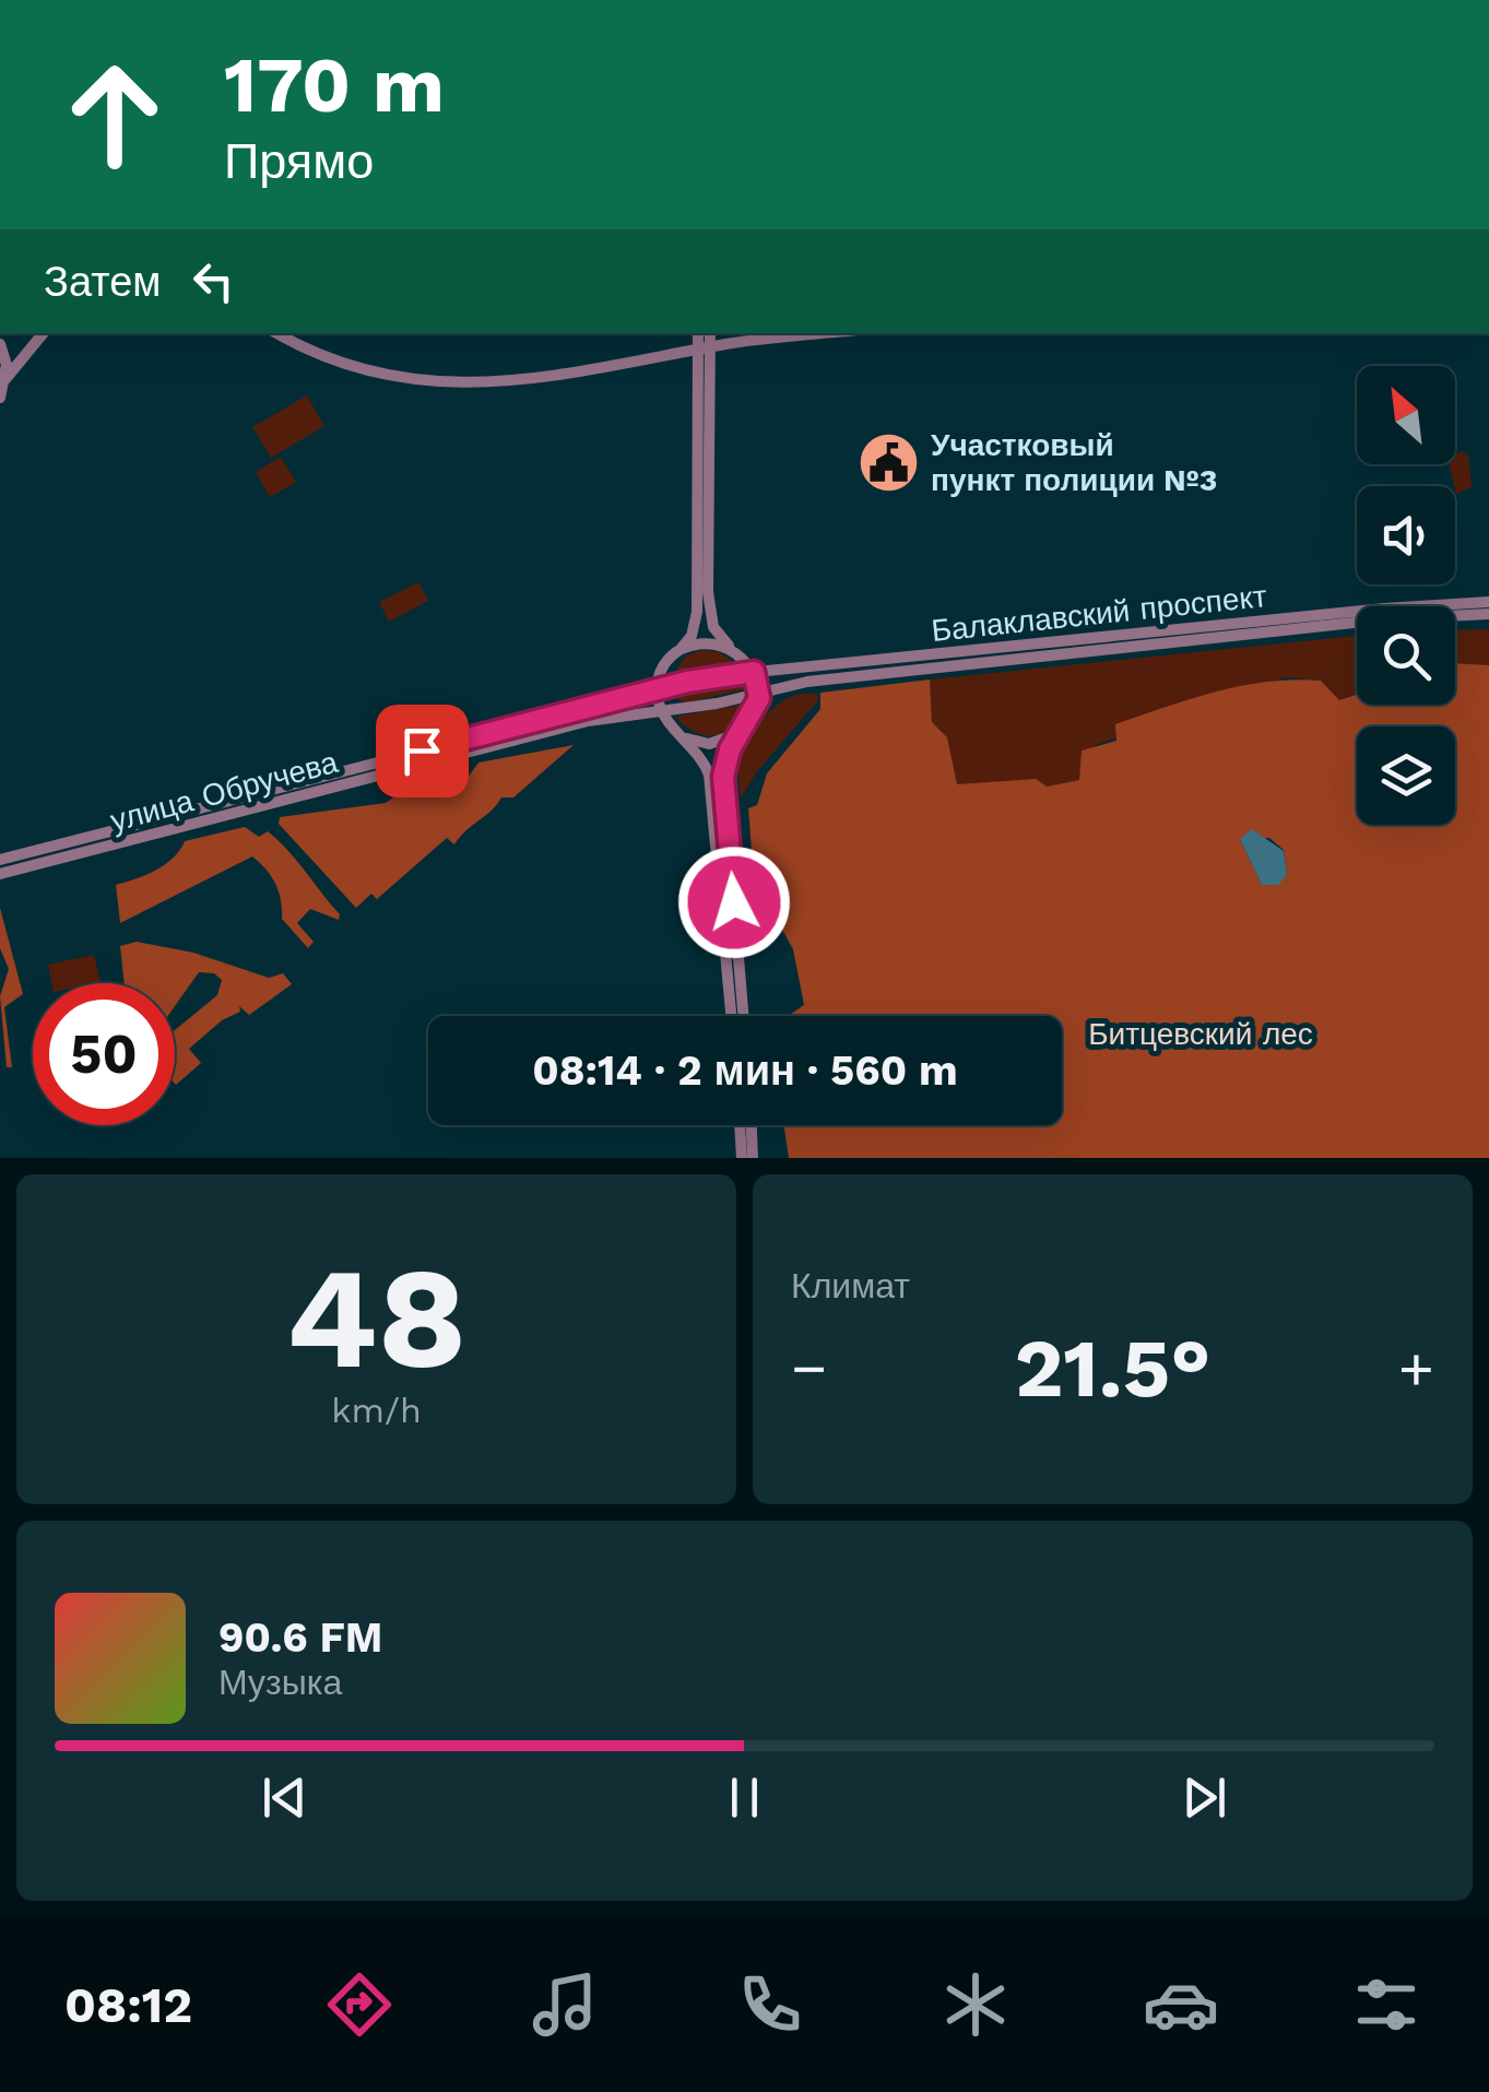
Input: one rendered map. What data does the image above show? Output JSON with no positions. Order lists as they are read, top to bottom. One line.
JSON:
{"streets":{"main road":["Балаклавский проспект","улица Обручева"]},"crossings":[["Балаклавский проспект","улица Обручева"]],"parks":["Битцевский лес"],"places":{"public building":["Участковый пункт полиции №3"]},"north":"top left","page":{"turn":["170 m","Прямо"],"then":"Затем","limit":"50","trip":"08:14 · 2 мин · 560 m","tile":[["48","km/h"],"Климат"],"heat":["−","21.5°","+"],"song":["90.6 FM","Музыка"],"tabs":"08:12"}}
